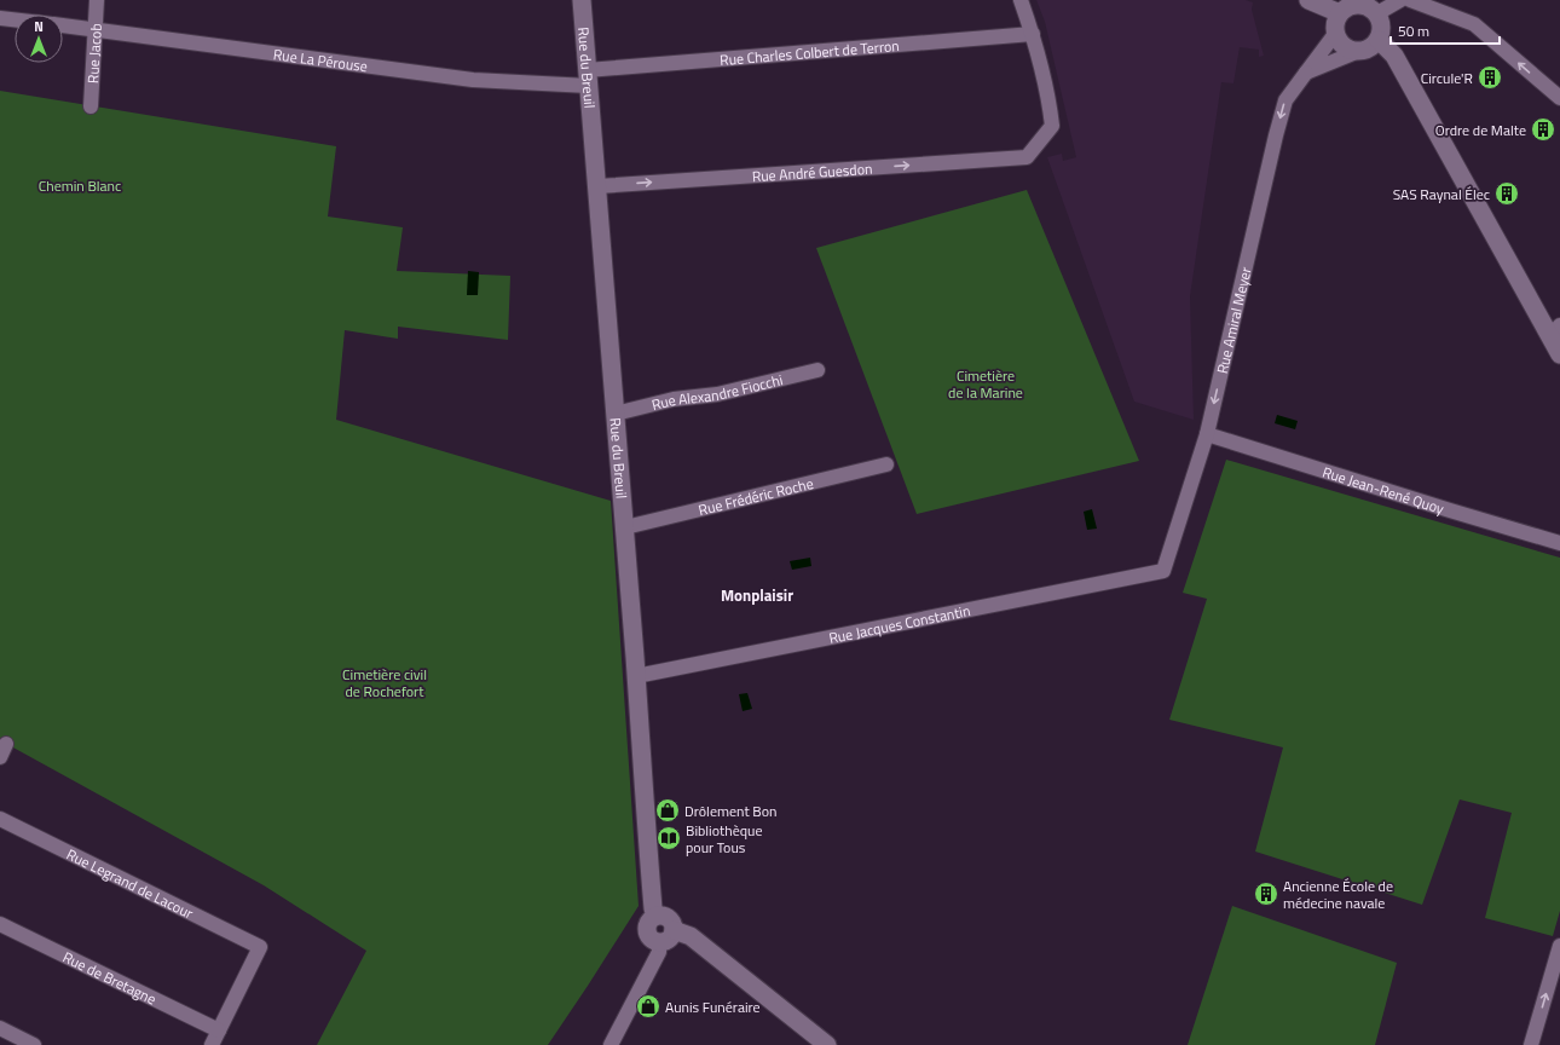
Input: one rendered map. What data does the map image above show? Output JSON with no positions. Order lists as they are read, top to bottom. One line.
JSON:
{"streets":{"street":["Rue Charles Colbert de Terron","Rue Jacob","Rue La Pérouse","Rue du Breuil","Rue André Guesdon","Rue Amiral Meyer","Rue Alexandre Fiocchi","Rue Jean-René Quoy","Rue Frédéric Roche","Rue Jacques Constantin","Rue Legrand de Lacour","Rue de Bretagne"]},"crossings":[["Rue Charles Colbert de Terron","Rue La Pérouse"],["Rue Charles Colbert de Terron","Rue du Breuil"],["Rue Charles Colbert de Terron","Rue André Guesdon"],["Rue Jacob","Rue La Pérouse"],["Rue La Pérouse","Rue du Breuil"],["Rue du Breuil","Rue André Guesdon"],["Rue du Breuil","Rue Alexandre Fiocchi"],["Rue du Breuil","Rue Frédéric Roche"],["Rue du Breuil","Rue Jacques Constantin"],["Rue Amiral Meyer","Rue Jean-René Quoy"],["Rue Amiral Meyer","Rue Jacques Constantin"],["Rue Legrand de Lacour","Rue de Bretagne"]],"one_way":["Rue André Guesdon","Rue Amiral Meyer"],"districts":["Monplaisir"],"parks":["Chemin Blanc","Cimetière de la Marine","Cimetière civil de Rochefort"],"places":{"building":["Circule'R","Ordre de Malte","SAS Raynal Élec","Ancienne École de médecine navale"],"shop":["Drôlement Bon","Aunis Funéraire"],"library":["Bibliothèque pour Tous"]},"scale_bar":"50 m","north":"top"}
